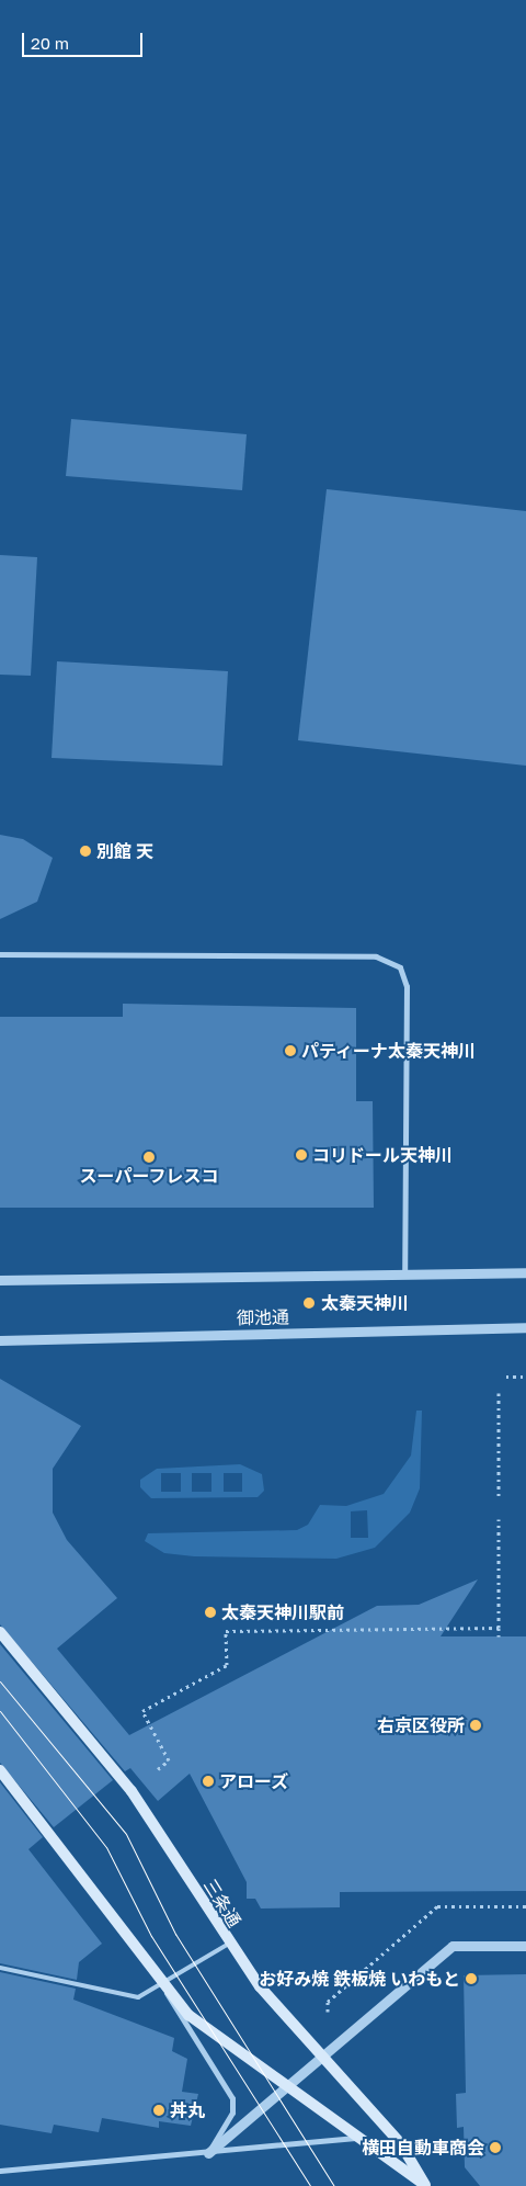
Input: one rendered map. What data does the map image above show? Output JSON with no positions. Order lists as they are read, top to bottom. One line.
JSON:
{"streets":{"main road":["三条通"],"street":["御池通"]},"places":["別館 天","パティーナ太秦天神川","コリドール天神川","スーパーフレスコ","太秦天神川","太秦天神川駅前","右京区役所","アローズ","お好み焼 鉄板焼 いわもと","丼丸","横田自動車商会"],"scale_bar":"20 m"}
